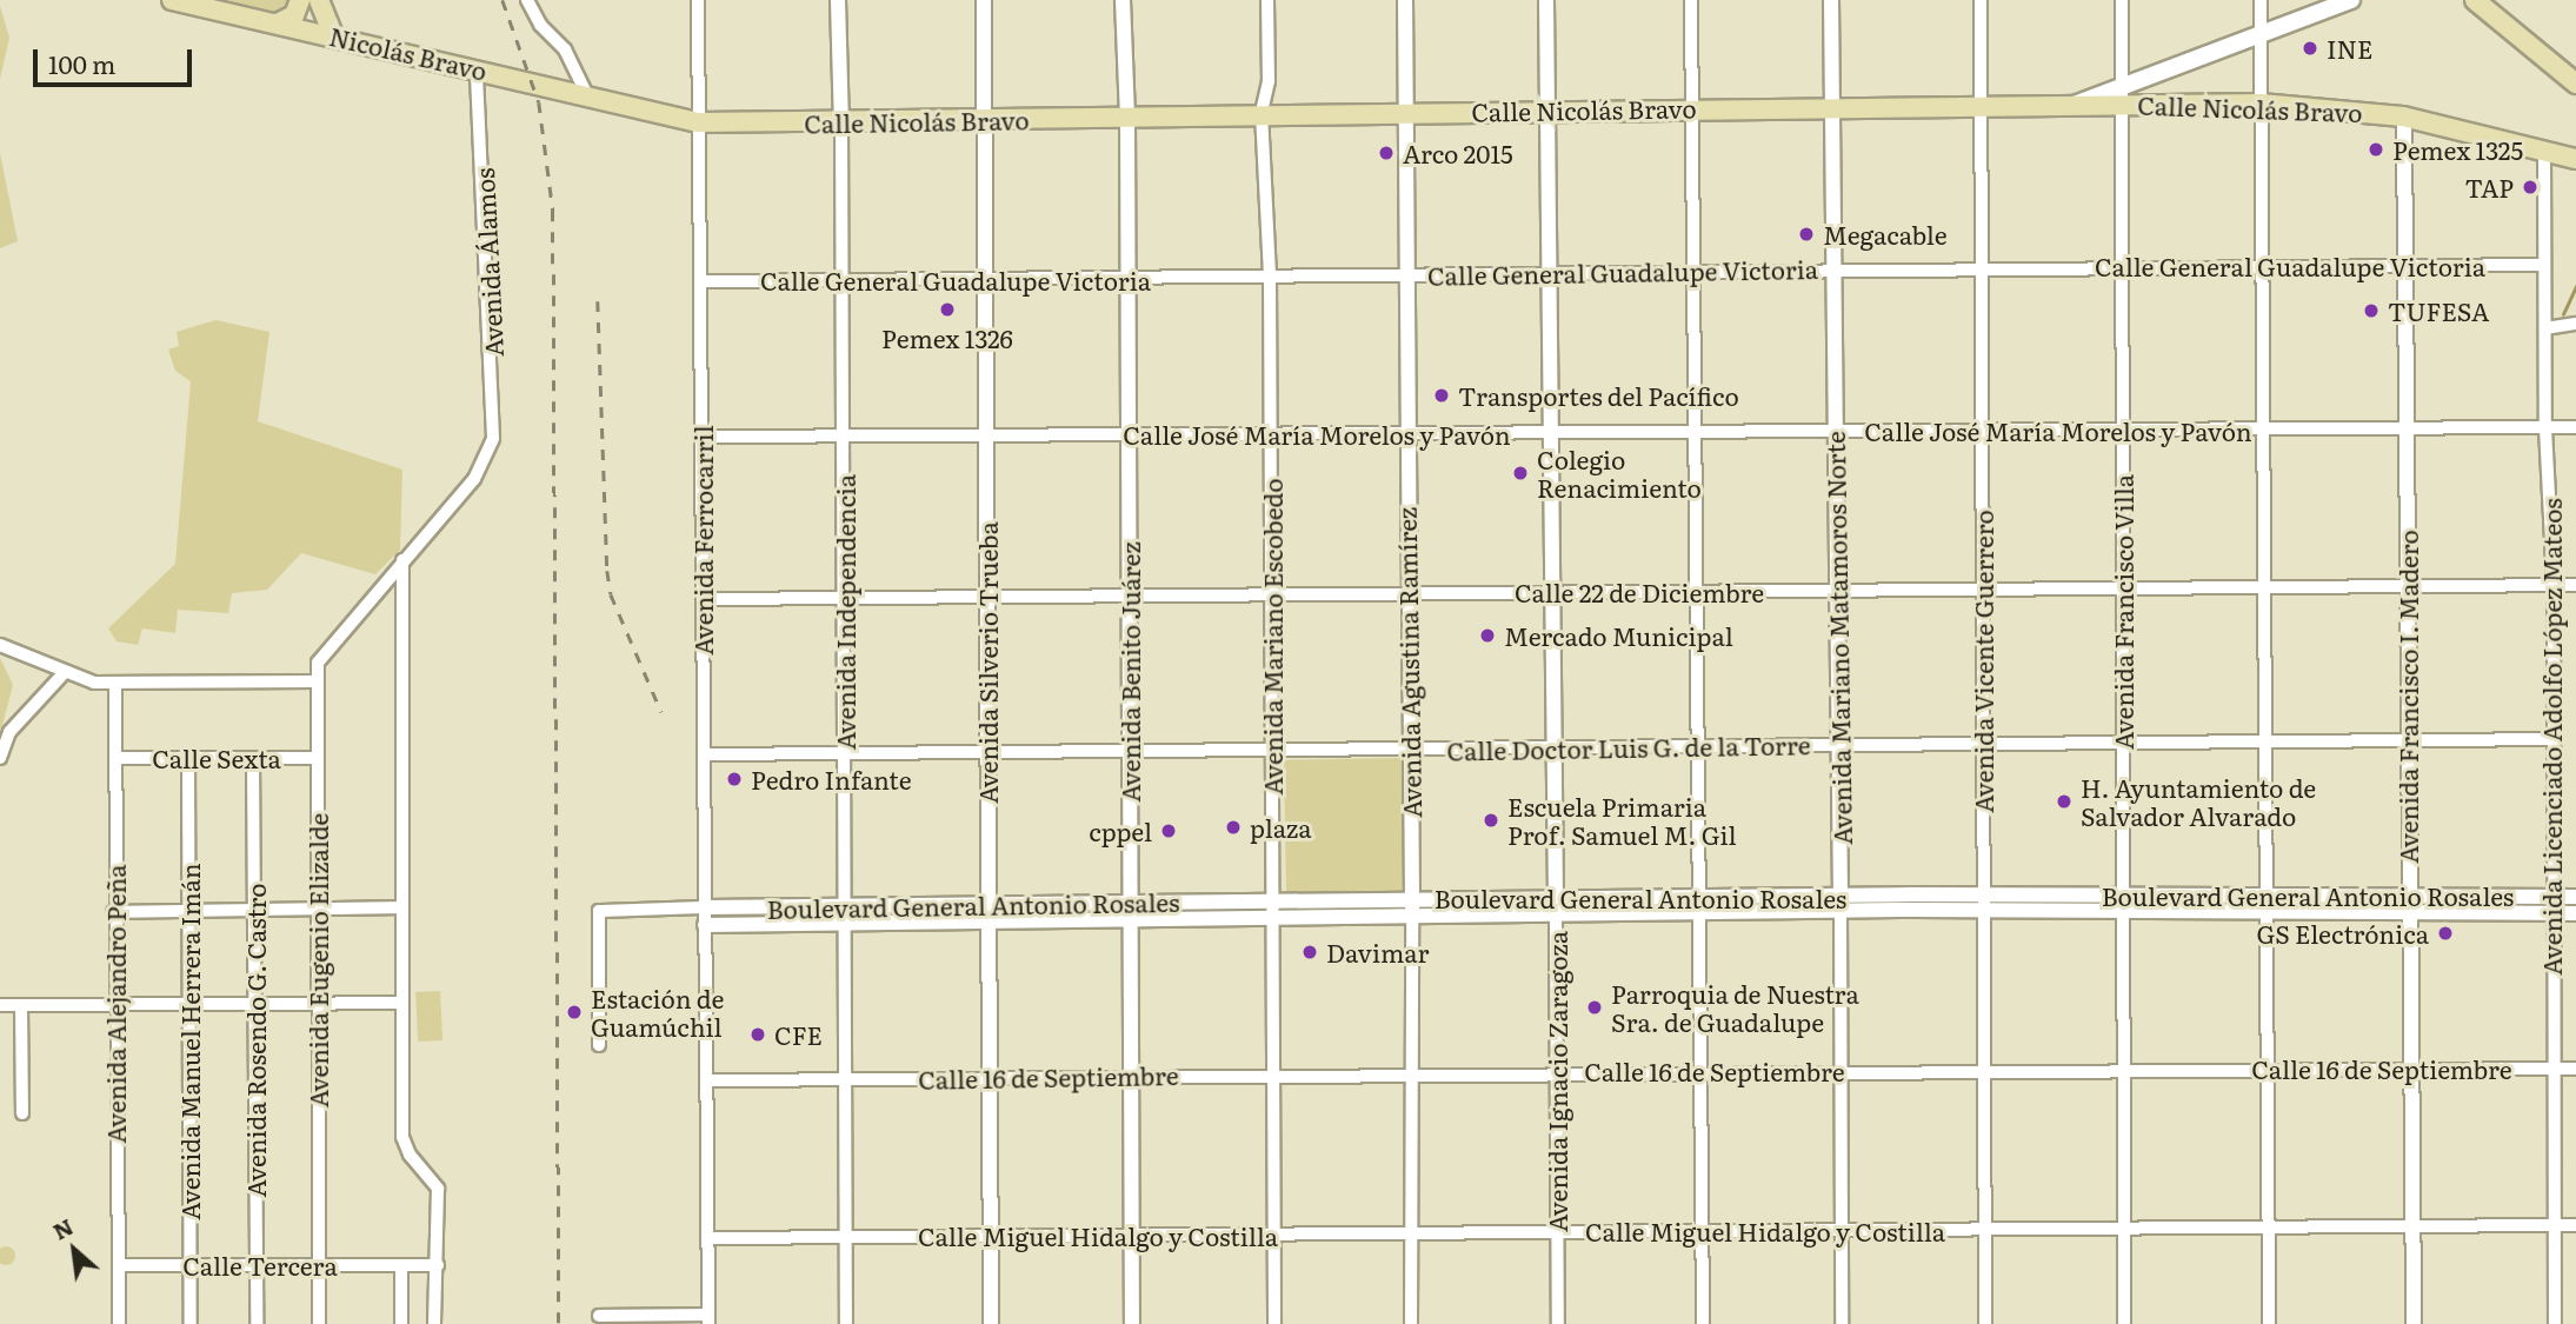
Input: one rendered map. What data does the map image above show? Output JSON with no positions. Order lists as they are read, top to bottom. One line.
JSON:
{"streets":{"main road":["Nicolás Bravo","Calle Nicolás Bravo"],"street":["Avenida Álamos","Calle General Guadalupe Victoria","Calle José María Morelos y Pavón","Avenida Ferrocarril","Calle 22 de Diciembre","Avenida Independencia","Avenida Francisco Villa","Avenida Mariano Escobedo","Avenida Mariano Matamoros Norte","Avenida Vicente Guerrero","Avenida Silverio Trueba","Avenida Agustina Ramírez","Avenida Benito Juárez","Avenida Francisco I. Madero","Avenida Licenciado Adolfo López Mateos","Calle Doctor Luis G. de la Torre","Calle Sexta","Boulevard General Antonio Rosales","Avenida Eugenio Elizalde","Avenida Alejandro Peña","Avenida Rosendo G. Castro","Avenida Manuel Herrera Imán","Calle 16 de Septiembre","Avenida Ignacio Zaragoza","Calle Miguel Hidalgo y Costilla","Calle Tercera"]},"crossings":[["Nicolás Bravo","Calle Nicolás Bravo"],["Nicolás Bravo","Avenida Álamos"],["Calle Nicolás Bravo","Avenida Ferrocarril"],["Calle Nicolás Bravo","Avenida Independencia"],["Calle Nicolás Bravo","Avenida Francisco Villa"],["Calle Nicolás Bravo","Avenida Mariano Escobedo"],["Calle Nicolás Bravo","Avenida Mariano Matamoros Norte"],["Calle Nicolás Bravo","Avenida Vicente Guerrero"],["Calle Nicolás Bravo","Avenida Silverio Trueba"],["Calle Nicolás Bravo","Avenida Agustina Ramírez"],["Calle Nicolás Bravo","Avenida Benito Juárez"],["Calle Nicolás Bravo","Avenida Francisco I. Madero"],["Calle Nicolás Bravo","Avenida Licenciado Adolfo López Mateos"],["Calle Nicolás Bravo","Avenida Ignacio Zaragoza"],["Avenida Álamos","Avenida Eugenio Elizalde"],["Calle General Guadalupe Victoria","Avenida Ferrocarril"],["Calle General Guadalupe Victoria","Avenida Independencia"],["Calle General Guadalupe Victoria","Avenida Francisco Villa"],["Calle General Guadalupe Victoria","Avenida Mariano Escobedo"],["Calle General Guadalupe Victoria","Avenida Mariano Matamoros Norte"],["Calle General Guadalupe Victoria","Avenida Vicente Guerrero"],["Calle General Guadalupe Victoria","Avenida Silverio Trueba"],["Calle General Guadalupe Victoria","Avenida Agustina Ramírez"],["Calle General Guadalupe Victoria","Avenida Benito Juárez"],["Calle General Guadalupe Victoria","Avenida Francisco I. Madero"],["Calle General Guadalupe Victoria","Avenida Licenciado Adolfo López Mateos"],["Calle General Guadalupe Victoria","Avenida Ignacio Zaragoza"],["Calle José María Morelos y Pavón","Avenida Ferrocarril"],["Calle José María Morelos y Pavón","Avenida Independencia"],["Calle José María Morelos y Pavón","Avenida Francisco Villa"],["Calle José María Morelos y Pavón","Avenida Mariano Escobedo"],["Calle José María Morelos y Pavón","Avenida Mariano Matamoros Norte"],["Calle José María Morelos y Pavón","Avenida Vicente Guerrero"],["Calle José María Morelos y Pavón","Avenida Silverio Trueba"],["Calle José María Morelos y Pavón","Avenida Agustina Ramírez"],["Calle José María Morelos y Pavón","Avenida Benito Juárez"],["Calle José María Morelos y Pavón","Avenida Francisco I. Madero"],["Calle José María Morelos y Pavón","Avenida Licenciado Adolfo López Mateos"],["Calle José María Morelos y Pavón","Avenida Ignacio Zaragoza"],["Avenida Ferrocarril","Calle 22 de Diciembre"],["Avenida Ferrocarril","Calle Doctor Luis G. de la Torre"],["Avenida Ferrocarril","Boulevard General Antonio Rosales"],["Avenida Ferrocarril","Calle 16 de Septiembre"],["Avenida Ferrocarril","Calle Miguel Hidalgo y Costilla"],["Calle 22 de Diciembre","Avenida Independencia"],["Calle 22 de Diciembre","Avenida Francisco Villa"],["Calle 22 de Diciembre","Avenida Mariano Escobedo"],["Calle 22 de Diciembre","Avenida Mariano Matamoros Norte"],["Calle 22 de Diciembre","Avenida Vicente Guerrero"],["Calle 22 de Diciembre","Avenida Silverio Trueba"],["Calle 22 de Diciembre","Avenida Agustina Ramírez"],["Calle 22 de Diciembre","Avenida Benito Juárez"],["Calle 22 de Diciembre","Avenida Francisco I. Madero"],["Calle 22 de Diciembre","Avenida Licenciado Adolfo López Mateos"],["Calle 22 de Diciembre","Avenida Ignacio Zaragoza"],["Avenida Independencia","Calle Doctor Luis G. de la Torre"],["Avenida Independencia","Boulevard General Antonio Rosales"],["Avenida Independencia","Calle 16 de Septiembre"],["Avenida Independencia","Calle Miguel Hidalgo y Costilla"],["Avenida Francisco Villa","Calle Doctor Luis G. de la Torre"],["Avenida Francisco Villa","Boulevard General Antonio Rosales"],["Avenida Francisco Villa","Calle 16 de Septiembre"],["Avenida Francisco Villa","Calle Miguel Hidalgo y Costilla"],["Avenida Mariano Escobedo","Calle Doctor Luis G. de la Torre"],["Avenida Mariano Escobedo","Boulevard General Antonio Rosales"],["Avenida Mariano Escobedo","Calle 16 de Septiembre"],["Avenida Mariano Escobedo","Calle Miguel Hidalgo y Costilla"],["Avenida Mariano Matamoros Norte","Calle Doctor Luis G. de la Torre"],["Avenida Mariano Matamoros Norte","Boulevard General Antonio Rosales"],["Avenida Mariano Matamoros Norte","Calle 16 de Septiembre"],["Avenida Mariano Matamoros Norte","Calle Miguel Hidalgo y Costilla"],["Avenida Vicente Guerrero","Calle Doctor Luis G. de la Torre"],["Avenida Vicente Guerrero","Boulevard General Antonio Rosales"],["Avenida Vicente Guerrero","Calle 16 de Septiembre"],["Avenida Vicente Guerrero","Calle Miguel Hidalgo y Costilla"],["Avenida Silverio Trueba","Calle Doctor Luis G. de la Torre"],["Avenida Silverio Trueba","Boulevard General Antonio Rosales"],["Avenida Silverio Trueba","Calle 16 de Septiembre"],["Avenida Silverio Trueba","Calle Miguel Hidalgo y Costilla"],["Avenida Agustina Ramírez","Calle Doctor Luis G. de la Torre"],["Avenida Agustina Ramírez","Boulevard General Antonio Rosales"],["Avenida Agustina Ramírez","Calle 16 de Septiembre"],["Avenida Agustina Ramírez","Calle Miguel Hidalgo y Costilla"],["Avenida Benito Juárez","Calle Doctor Luis G. de la Torre"],["Avenida Benito Juárez","Boulevard General Antonio Rosales"],["Avenida Benito Juárez","Calle 16 de Septiembre"],["Avenida Benito Juárez","Calle Miguel Hidalgo y Costilla"],["Avenida Francisco I. Madero","Calle Doctor Luis G. de la Torre"],["Avenida Francisco I. Madero","Boulevard General Antonio Rosales"],["Avenida Francisco I. Madero","Calle 16 de Septiembre"],["Avenida Francisco I. Madero","Calle Miguel Hidalgo y Costilla"],["Avenida Licenciado Adolfo López Mateos","Calle Doctor Luis G. de la Torre"],["Avenida Licenciado Adolfo López Mateos","Boulevard General Antonio Rosales"],["Avenida Licenciado Adolfo López Mateos","Calle 16 de Septiembre"],["Avenida Licenciado Adolfo López Mateos","Calle Miguel Hidalgo y Costilla"],["Calle Doctor Luis G. de la Torre","Avenida Ignacio Zaragoza"],["Calle Sexta","Avenida Eugenio Elizalde"],["Calle Sexta","Avenida Alejandro Peña"],["Calle Sexta","Avenida Rosendo G. Castro"],["Calle Sexta","Avenida Manuel Herrera Imán"],["Boulevard General Antonio Rosales","Avenida Ignacio Zaragoza"],["Avenida Eugenio Elizalde","Calle Tercera"],["Avenida Alejandro Peña","Calle Tercera"],["Avenida Rosendo G. Castro","Calle Tercera"],["Avenida Manuel Herrera Imán","Calle Tercera"],["Calle 16 de Septiembre","Avenida Ignacio Zaragoza"],["Avenida Ignacio Zaragoza","Calle Miguel Hidalgo y Costilla"]],"places":["INE","Pemex 1325","Arco 2015","TAP","Megacable","Pemex 1326","TUFESA","Transportes del Pacífico","Colegio Renacimiento","Mercado Municipal","Pedro Infante","H. Ayuntamiento de Salvador Alvarado","Escuela Primaria Prof. Samuel M. Gil","plaza","cppel","GS Electrónica","Davimar","Parroquia de Nuestra Sra. de Guadalupe","Estación de Guamúchil","CFE"],"scale_bar":"100 m","north":"top left"}
